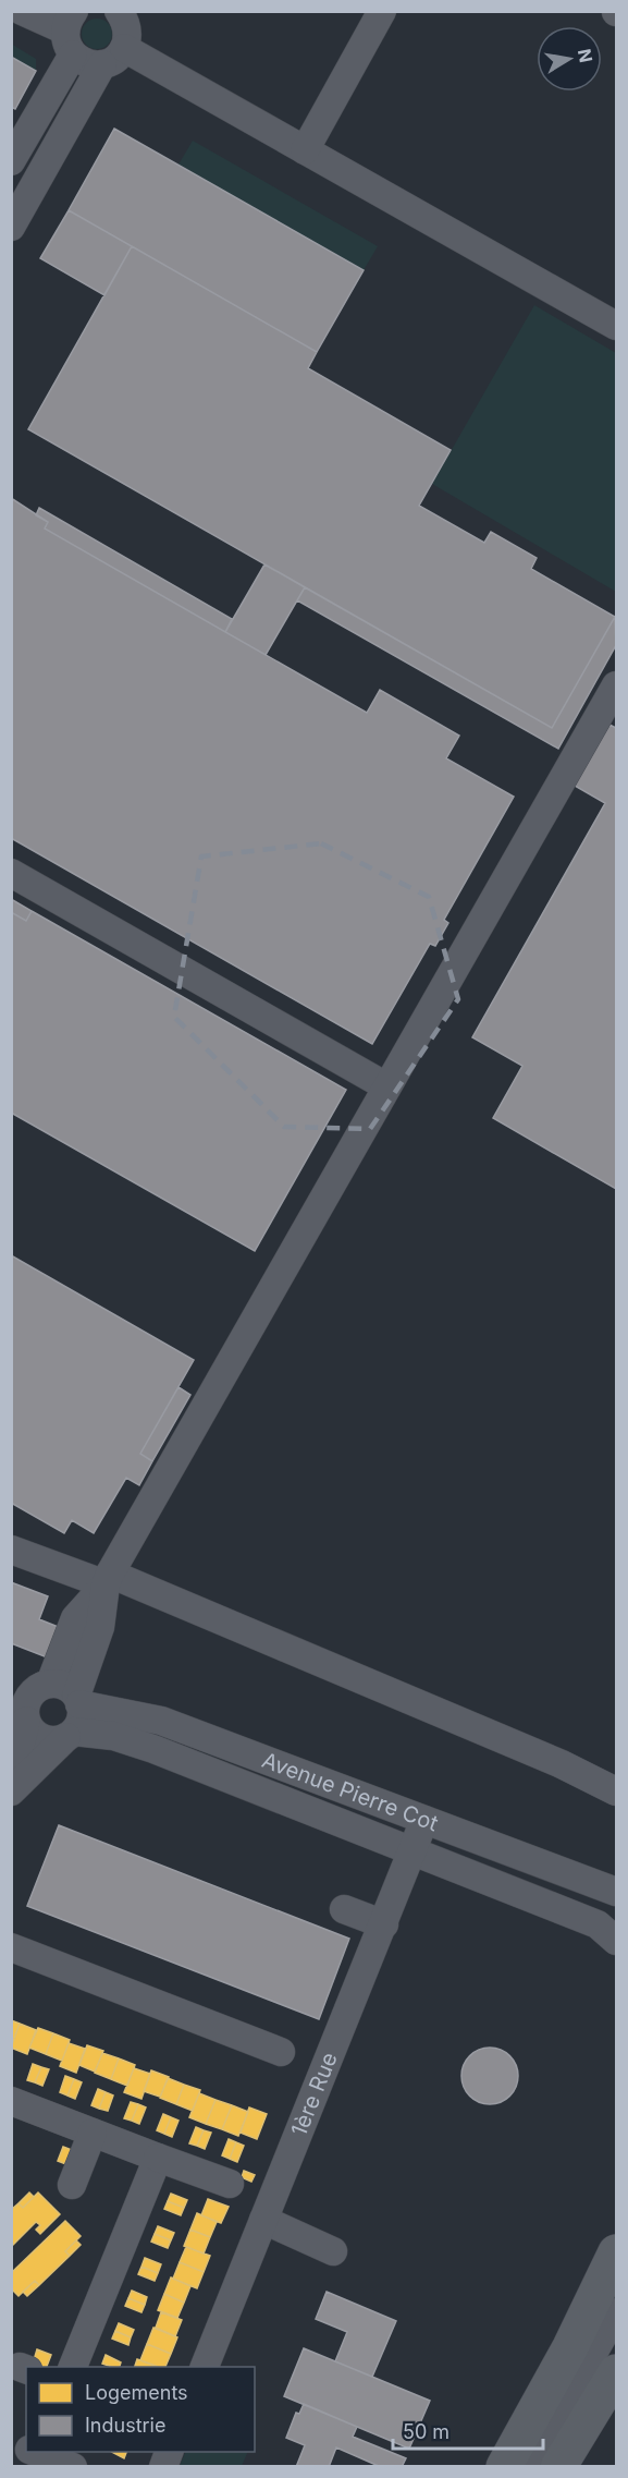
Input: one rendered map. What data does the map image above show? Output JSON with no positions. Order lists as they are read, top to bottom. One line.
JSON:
{"streets":{"street":["Avenue Pierre Cot","1ère Rue"]},"crossings":[["Avenue Pierre Cot","1ère Rue"]],"legend":["Logements","Industrie"],"scale_bar":"50 m","north":"right"}
